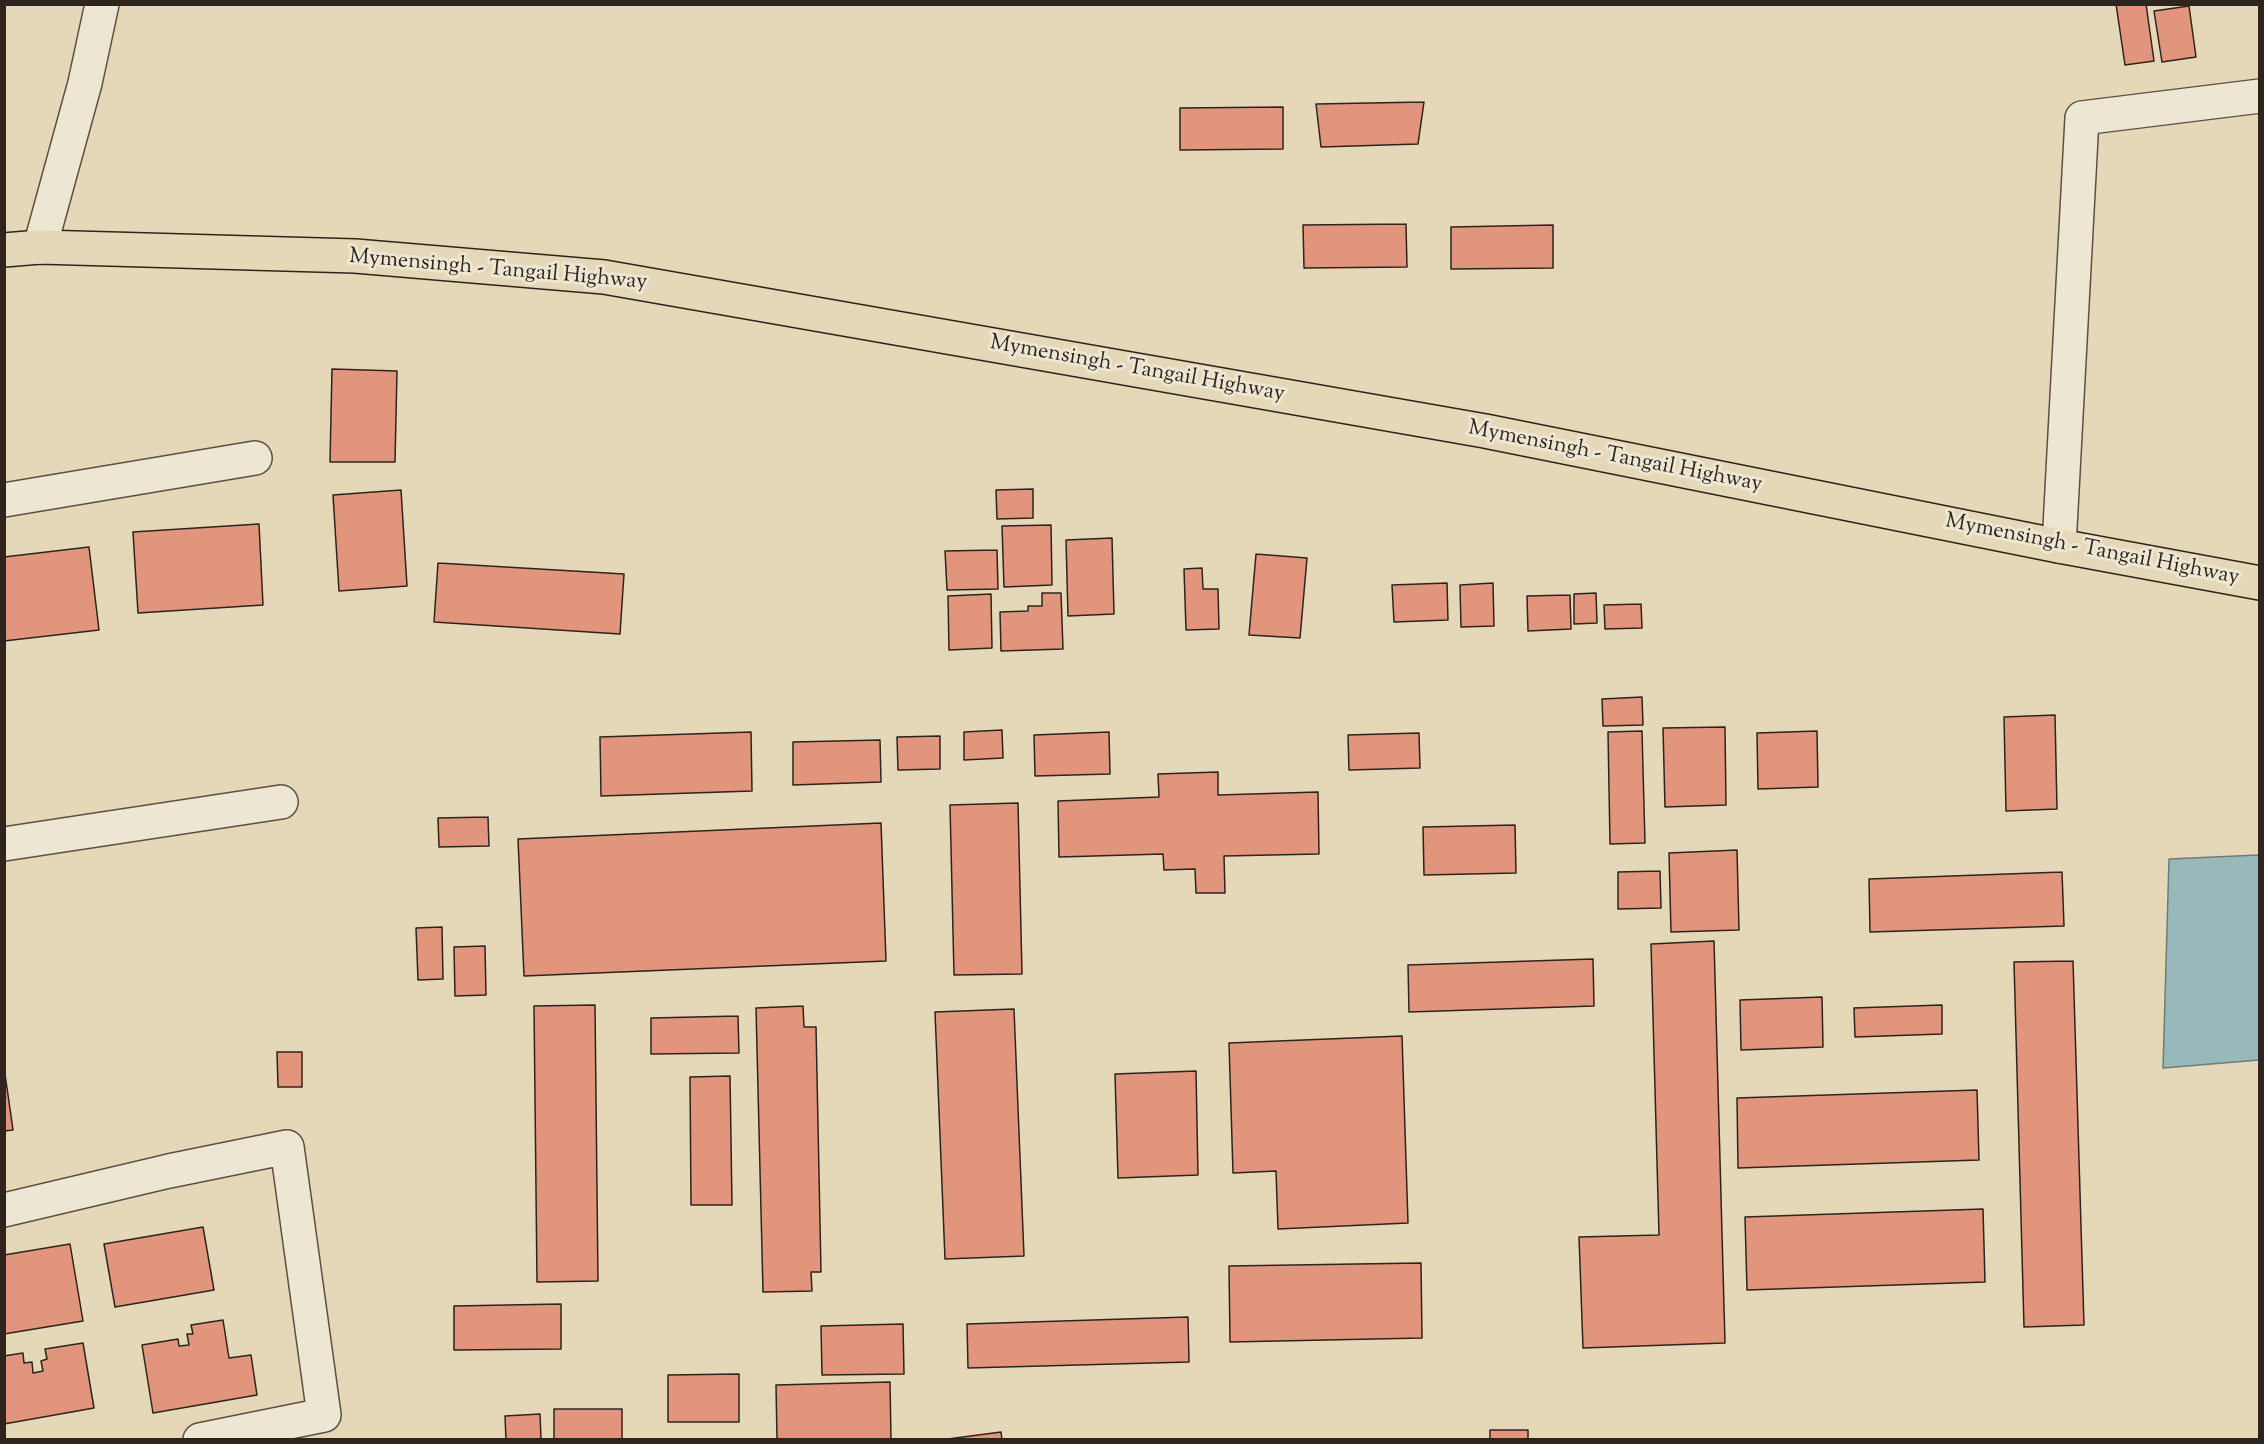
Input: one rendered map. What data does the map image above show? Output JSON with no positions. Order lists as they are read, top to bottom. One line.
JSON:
{"streets":{"highway":["Mymensingh - Tangail Highway"]}}
